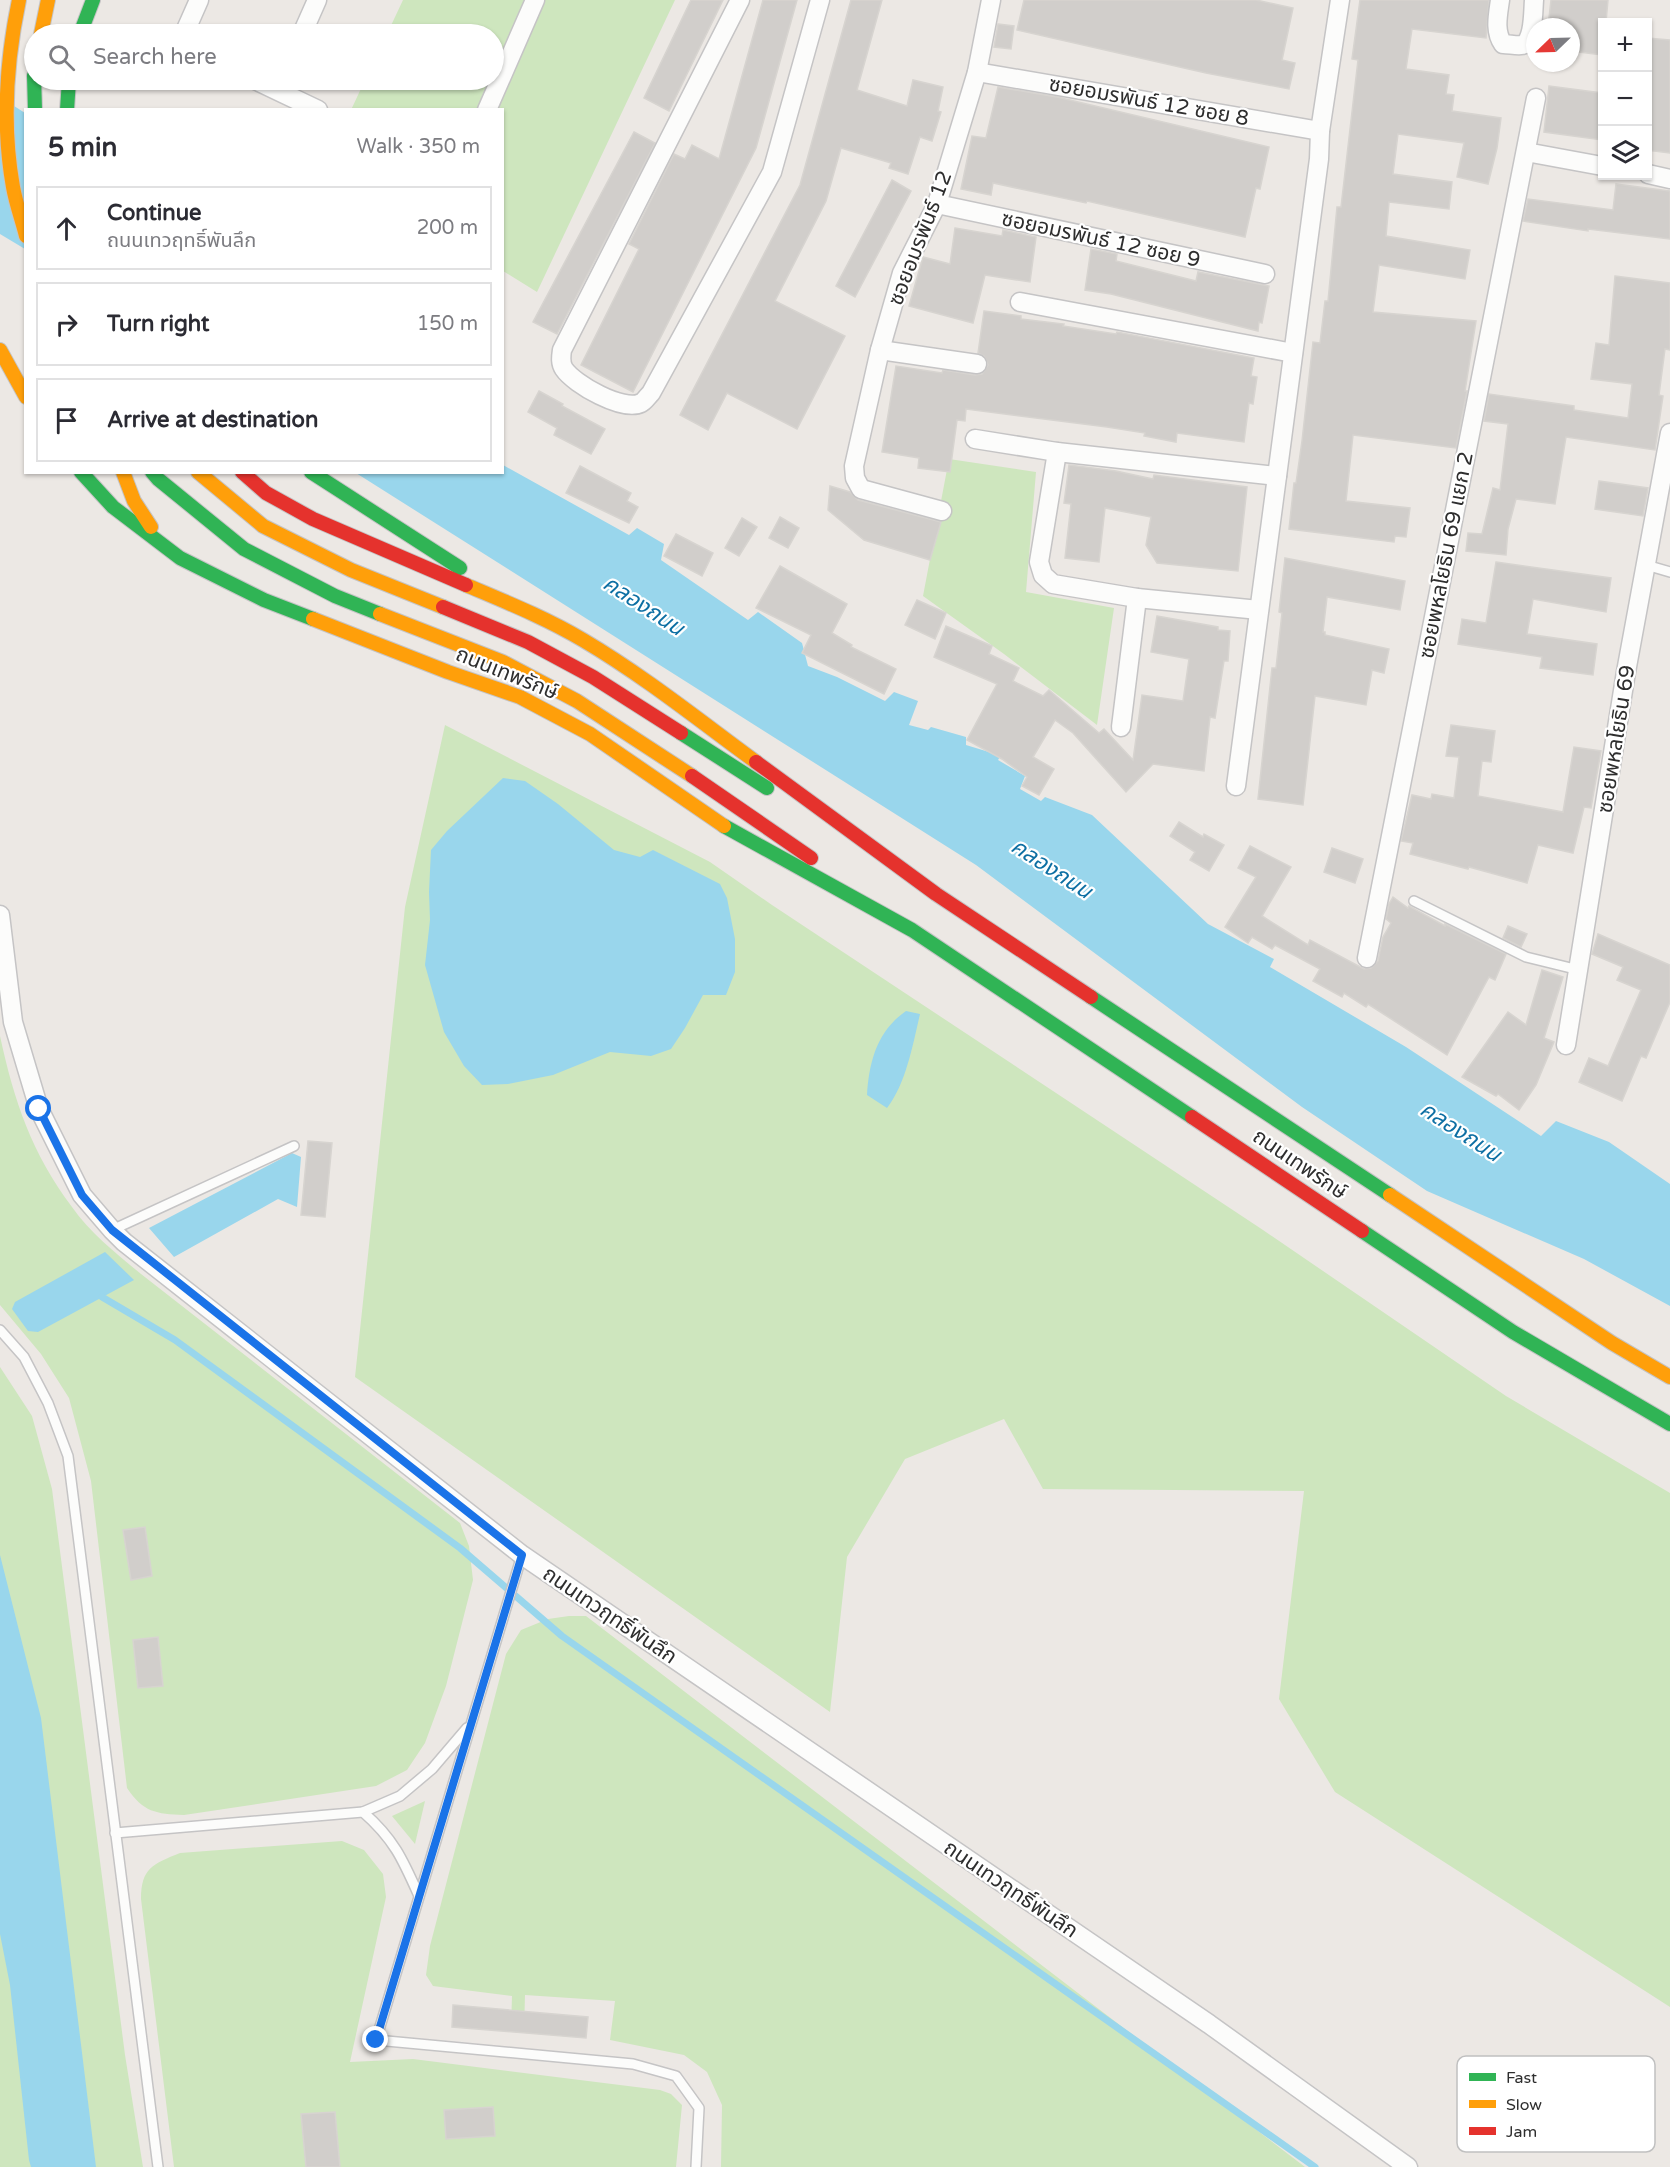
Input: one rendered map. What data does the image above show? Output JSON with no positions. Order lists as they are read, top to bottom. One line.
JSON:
{"streets":{"main road":["ถนนเทพรักษ์"],"street":["ซอยอมรพันธ์ 12 ซอย 8","ซอยอมรพันธ์ 12","ซอยอมรพันธ์ 12 ซอย 9","ซอยพหลโยธิน 69 แยก 2","ซอยพหลโยธิน 69","ถนนเทวฤทธิ์พันลึก"]},"crossings":[["ซอยอมรพันธ์ 12 ซอย 8","ซอยอมรพันธ์ 12"],["ซอยอมรพันธ์ 12","ซอยอมรพันธ์ 12 ซอย 9"]],"water":["คลองถนน"],"legend":["Fast","Slow","Jam"],"north":"bottom left","page":{"map_buttons":["+","−"],"search":"Search here","heading":["5 min","Walk · 350 m"],"list":[["Continue","ถนนเทวฤทธิ์พันลึก","200 m"],["Turn right","150 m"],"Arrive at destination"]}}
